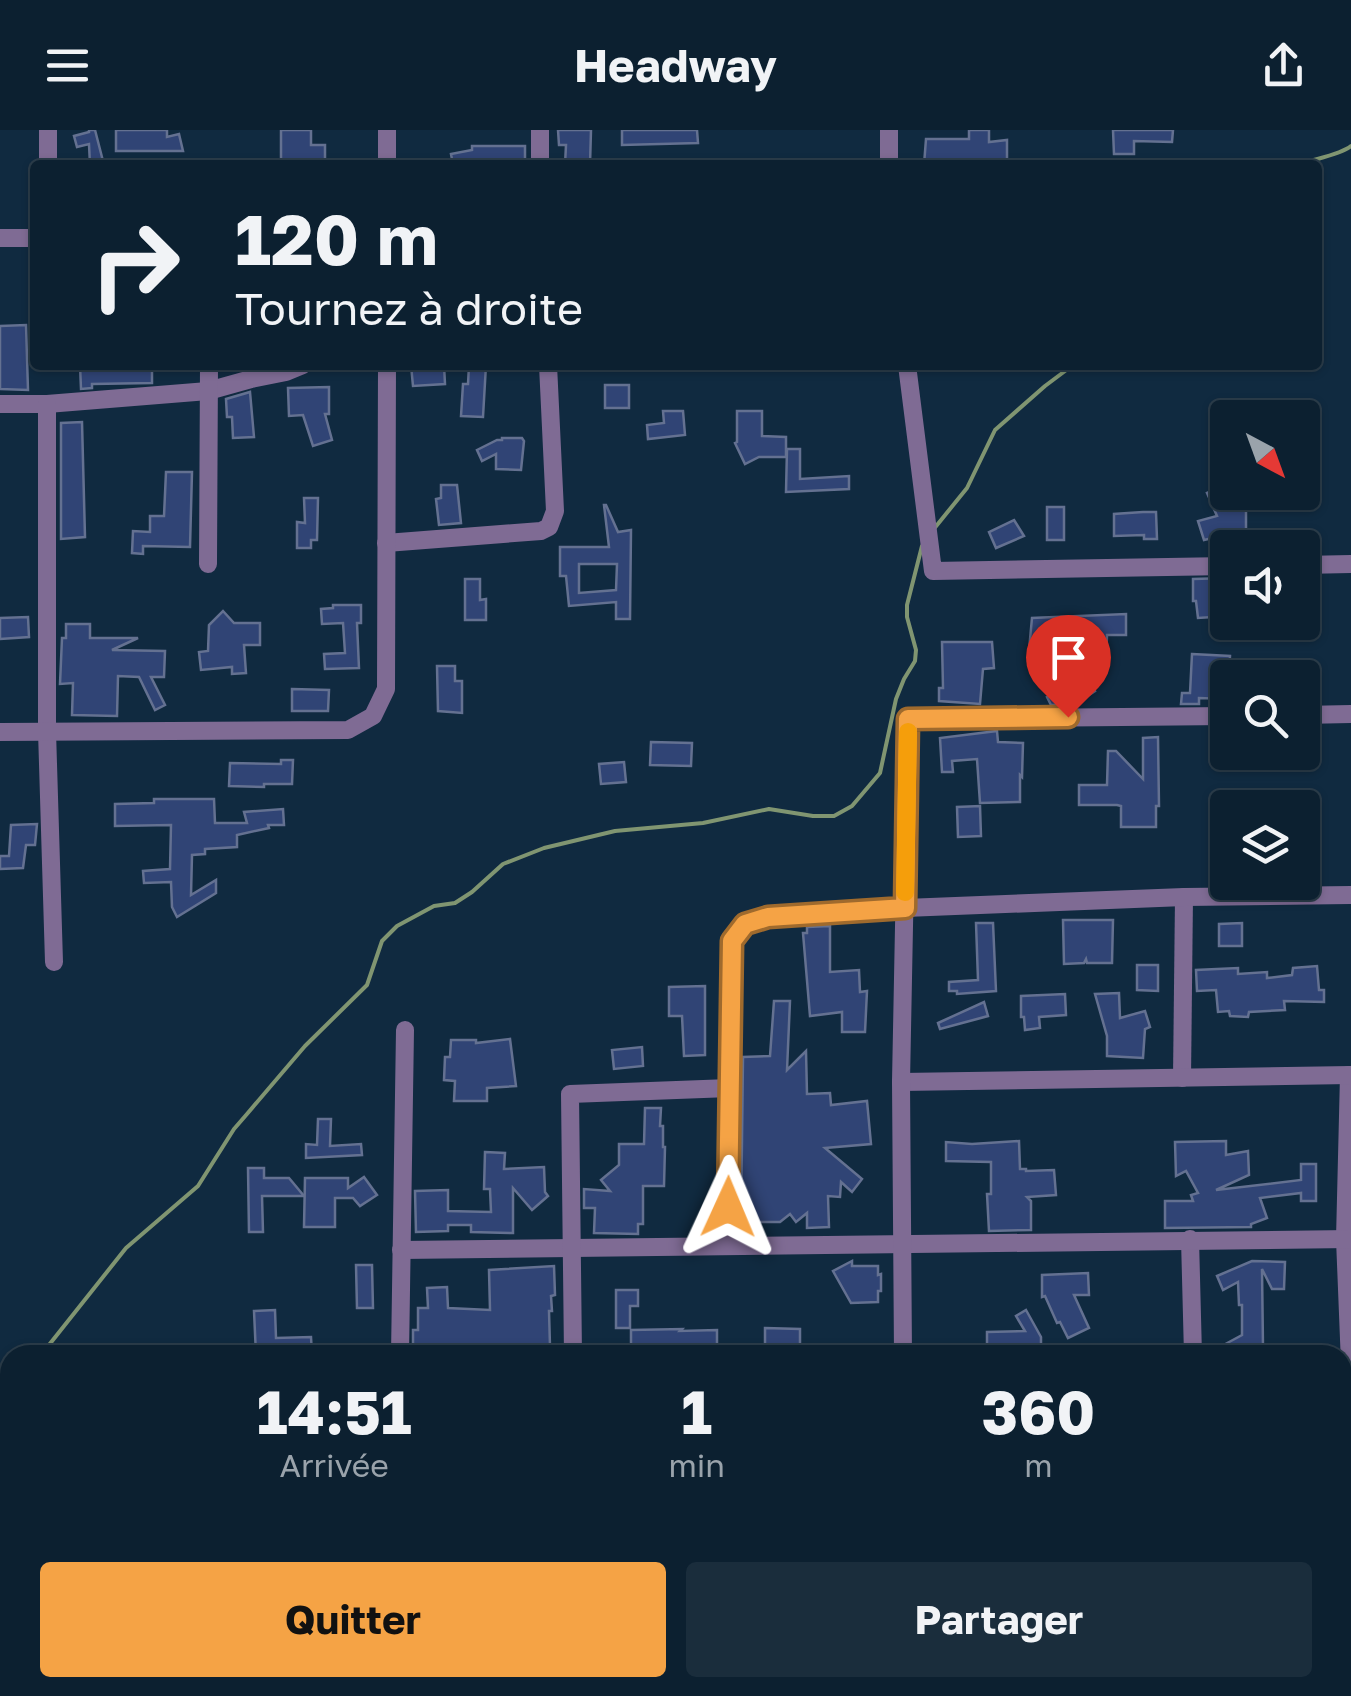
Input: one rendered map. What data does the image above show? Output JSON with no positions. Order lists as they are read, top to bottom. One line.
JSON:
{"north":"bottom right","page":{"header":"Headway","turn":["120 m","Tournez à droite"],"eta":["14:51","Arrivée","1","min","360","m"],"buttons":["Quitter","Partager"]}}
